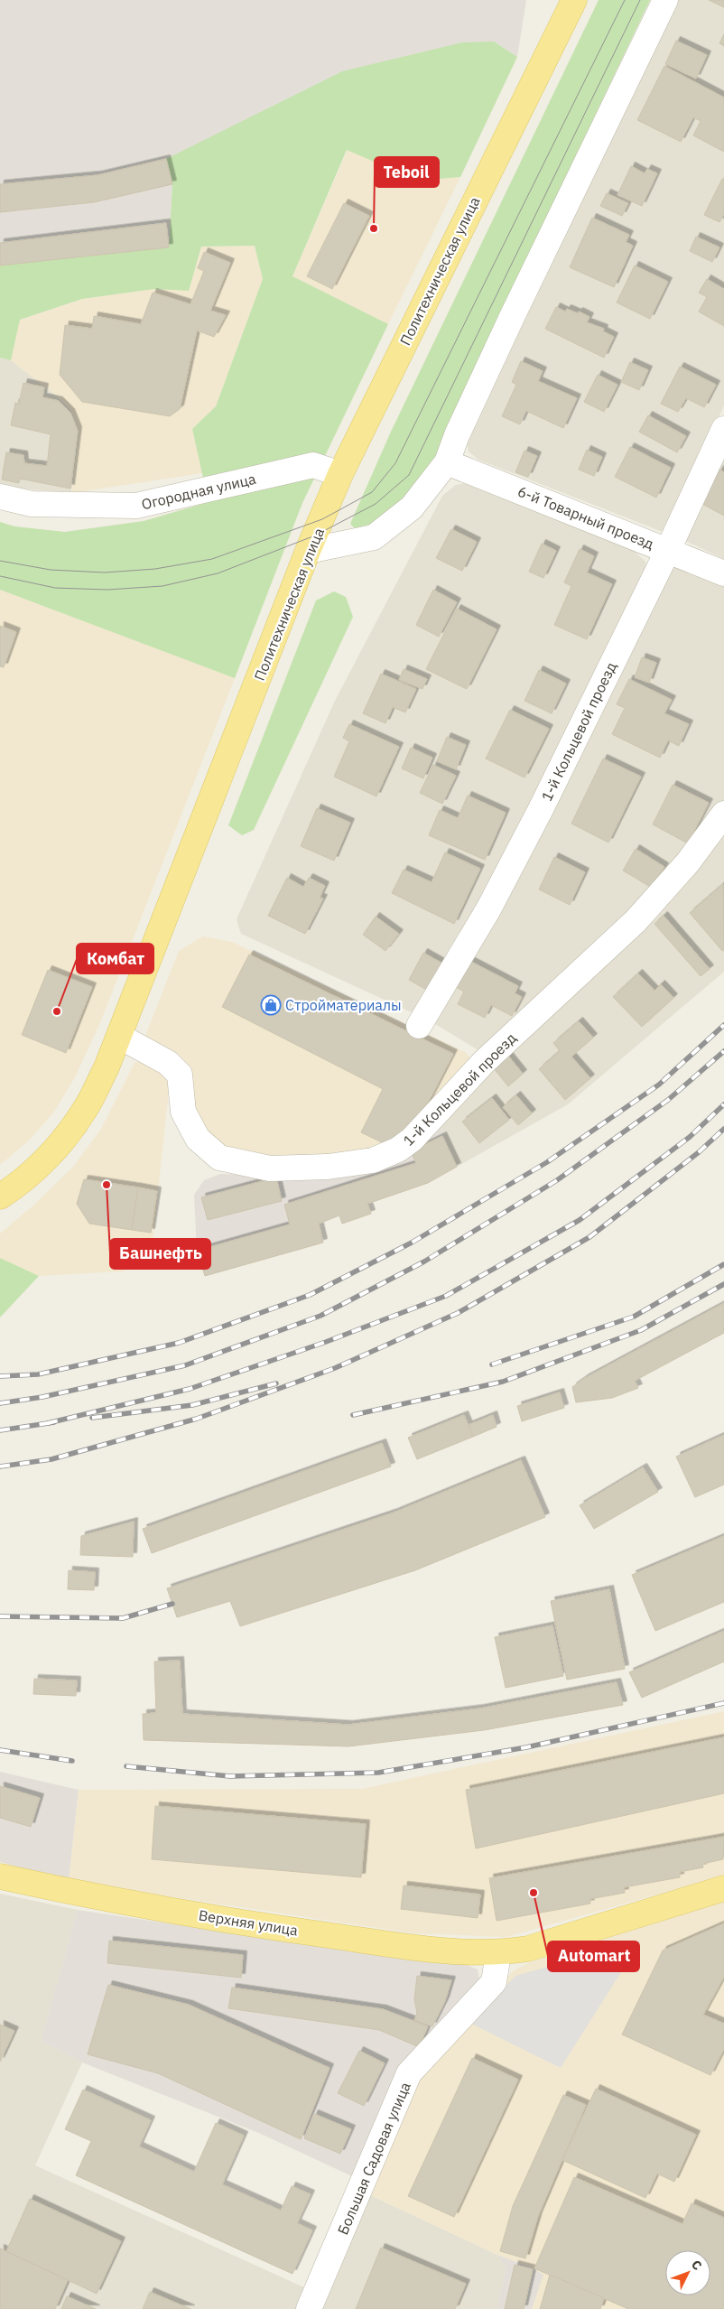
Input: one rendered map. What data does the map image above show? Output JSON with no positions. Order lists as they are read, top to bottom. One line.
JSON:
{"streets":{"main road":["Политехническая улица","Верхняя улица"],"street":["Огородная улица","6-й Товарный проезд","1-й Кольцевой проезд","Большая Садовая улица"]},"crossings":[["Политехническая улица","Огородная улица"],["Политехническая улица","1-й Кольцевой проезд"],["6-й Товарный проезд","1-й Кольцевой проезд"],["Верхняя улица","Большая Садовая улица"]],"places":{"other":["Teboil","Комбат","Башнефть","Automart"],"shop":["Стройматериалы"]},"north":"top right"}
